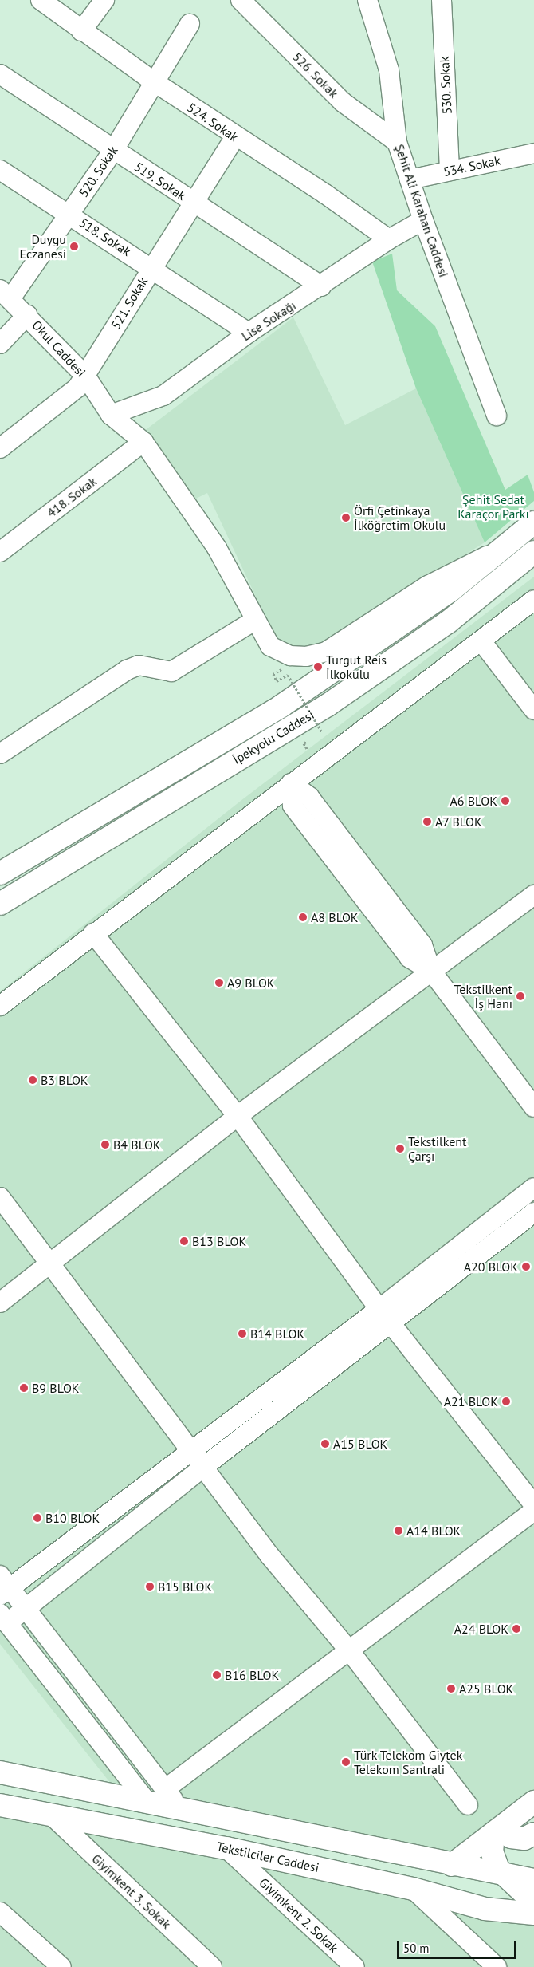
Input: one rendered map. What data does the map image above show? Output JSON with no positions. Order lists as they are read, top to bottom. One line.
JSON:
{"streets":{"main road":["İpekyolu Caddesi","Tekstilciler Caddesi"],"street":["526. Sokak","530. Sokak","524. Sokak","534. Sokak","520. Sokak","519. Sokak","Şehit Ali Karahan Caddesi","518. Sokak","521. Sokak","Lise Sokağı","Okul Caddesi","418. Sokak","Giyimkent 3. Sokak","Giyimkent 2. Sokak"]},"crossings":[["526. Sokak","Şehit Ali Karahan Caddesi"],["530. Sokak","534. Sokak"],["524. Sokak","520. Sokak"],["524. Sokak","521. Sokak"],["524. Sokak","Lise Sokağı"],["534. Sokak","Şehit Ali Karahan Caddesi"],["520. Sokak","519. Sokak"],["520. Sokak","518. Sokak"],["520. Sokak","Okul Caddesi"],["519. Sokak","521. Sokak"],["519. Sokak","Lise Sokağı"],["Şehit Ali Karahan Caddesi","Lise Sokağı"],["518. Sokak","521. Sokak"],["518. Sokak","Lise Sokağı"],["521. Sokak","Okul Caddesi"],["Lise Sokağı","Okul Caddesi"],["Okul Caddesi","418. Sokak"],["Okul Caddesi","İpekyolu Caddesi"],["Tekstilciler Caddesi","Giyimkent 3. Sokak"],["Tekstilciler Caddesi","Giyimkent 2. Sokak"]],"parks":["Şehit Sedat Karaçor Parkı"],"places":["Duygu Eczanesi","Örfi Çetinkaya İlköğretim Okulu","Turgut Reis İlkokulu","A6 BLOK","A7 BLOK","A8 BLOK","A9 BLOK","Tekstilkent İş Hanı","B3 BLOK","B4 BLOK","Tekstilkent Çarşı","B13 BLOK","A20 BLOK","B14 BLOK","B9 BLOK","A21 BLOK","A15 BLOK","B10 BLOK","A14 BLOK","B15 BLOK","A24 BLOK","B16 BLOK","A25 BLOK","Türk Telekom Giytek Telekom Santrali"],"scale_bar":"50 m"}
